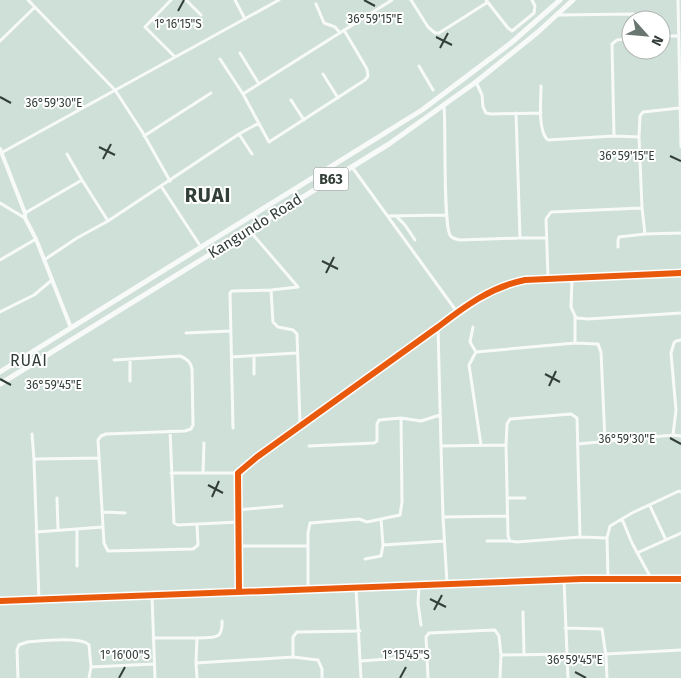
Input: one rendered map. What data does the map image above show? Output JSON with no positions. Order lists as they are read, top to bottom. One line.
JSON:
{"streets":{"highway":["B63","Kangundo Road"]},"districts":["RUAI","RUAI"],"north":"bottom right","coordinates":["36°59'15\"E","1°16'15\"S","36°59'30\"E","36°59'45\"E","1°16'00\"S","1°15'45\"S"]}
